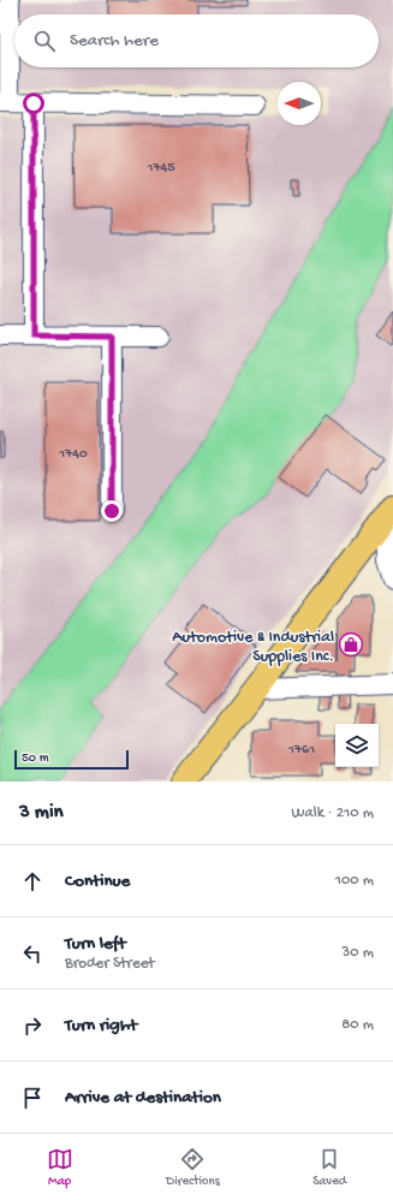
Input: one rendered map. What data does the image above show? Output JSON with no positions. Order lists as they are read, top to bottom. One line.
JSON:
{"places":{"shop":["Automotive & Industrial Supplies Inc."]},"house_numbers":["1745","1740","1761"],"scale_bar":"50 m","north":"left","page":{"search":"Search here","scale":"50 m","heading":["3 min","Walk · 210 m"],"list":[["Continue","100 m"],["Turn left","Broder Street","30 m"],["Turn right","80 m"],"Arrive at destination"],"nav":["Map","Directions","Saved"]}}
